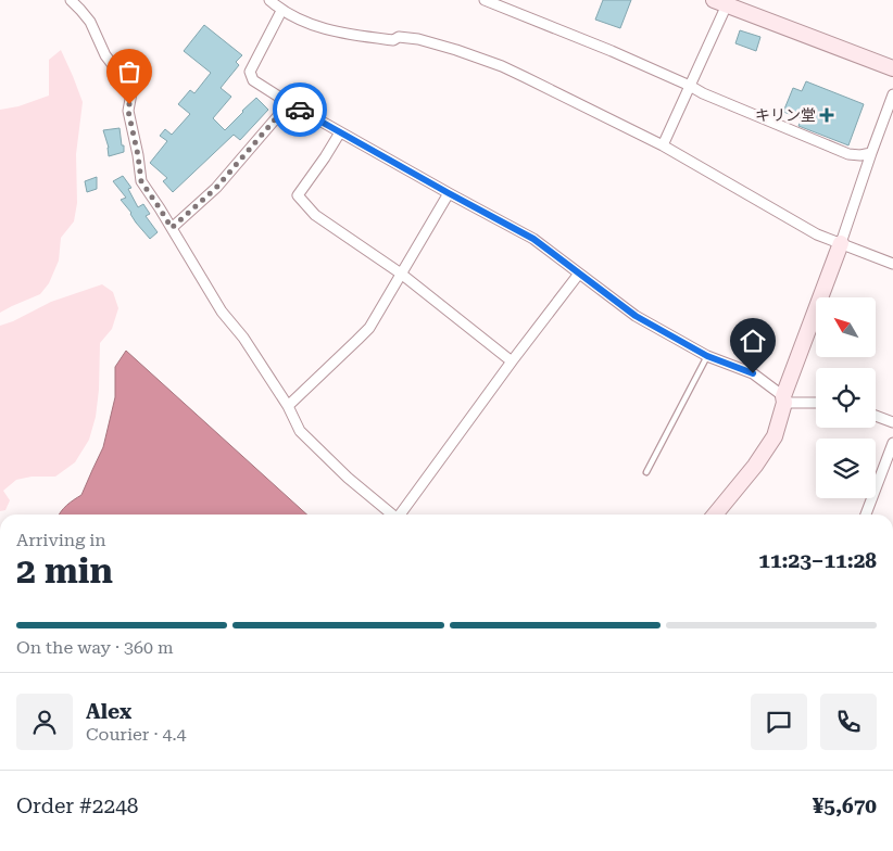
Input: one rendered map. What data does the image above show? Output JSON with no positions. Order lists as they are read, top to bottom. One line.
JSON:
{"places":{"health":["キリン堂"]},"north":"top left","page":{"heading":["2 min","Arriving in","11:23–11:28"],"panel":["Alex","Courier · 4.4","Order #2248","¥5,670"],"bar":"On the way · 360 m"}}
